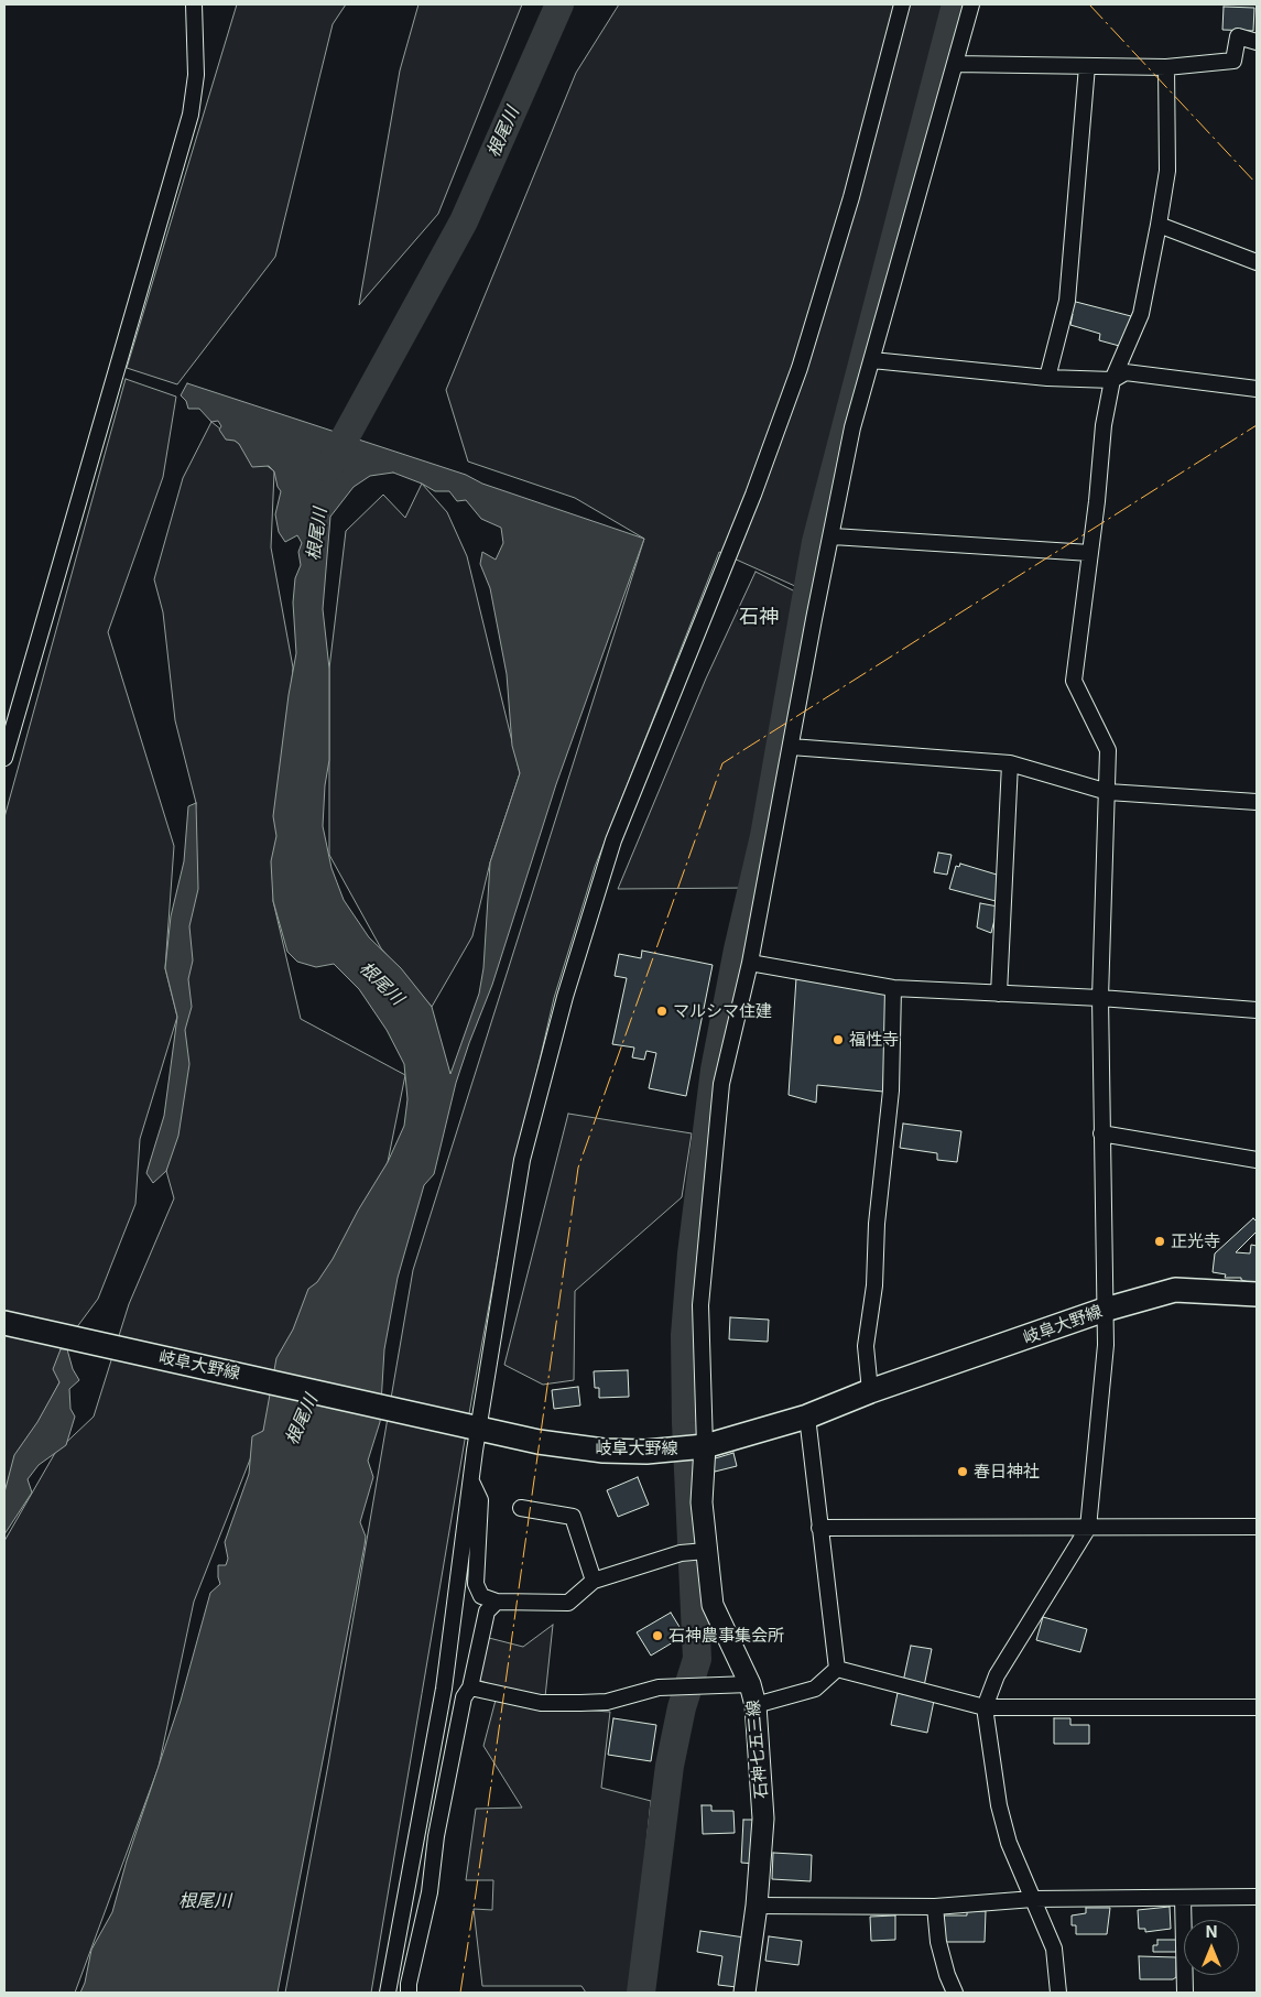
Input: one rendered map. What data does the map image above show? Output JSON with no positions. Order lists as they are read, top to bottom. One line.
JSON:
{"streets":{"main road":["岐阜大野線","石神七五三線"]},"crossings":[["岐阜大野線","石神七五三線"]],"districts":["石神"],"water":["根尾川"],"places":["マルシマ住建","福性寺","正光寺","春日神社","石神農事集会所"],"north":"top"}
